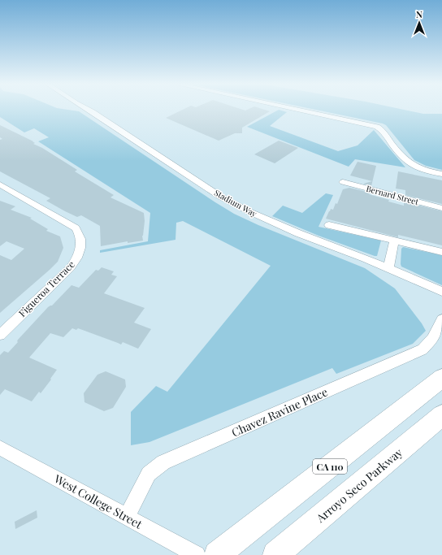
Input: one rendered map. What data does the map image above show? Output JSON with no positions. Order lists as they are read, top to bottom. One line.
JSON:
{"streets":{"highway":["CA 110","Arroyo Seco Parkway"],"street":["Bernard Street","Stadium Way","Figueroa Terrace","Chavez Ravine Place","West College Street"]},"crossings":[["Chavez Ravine Place","West College Street"]],"north":"top"}
